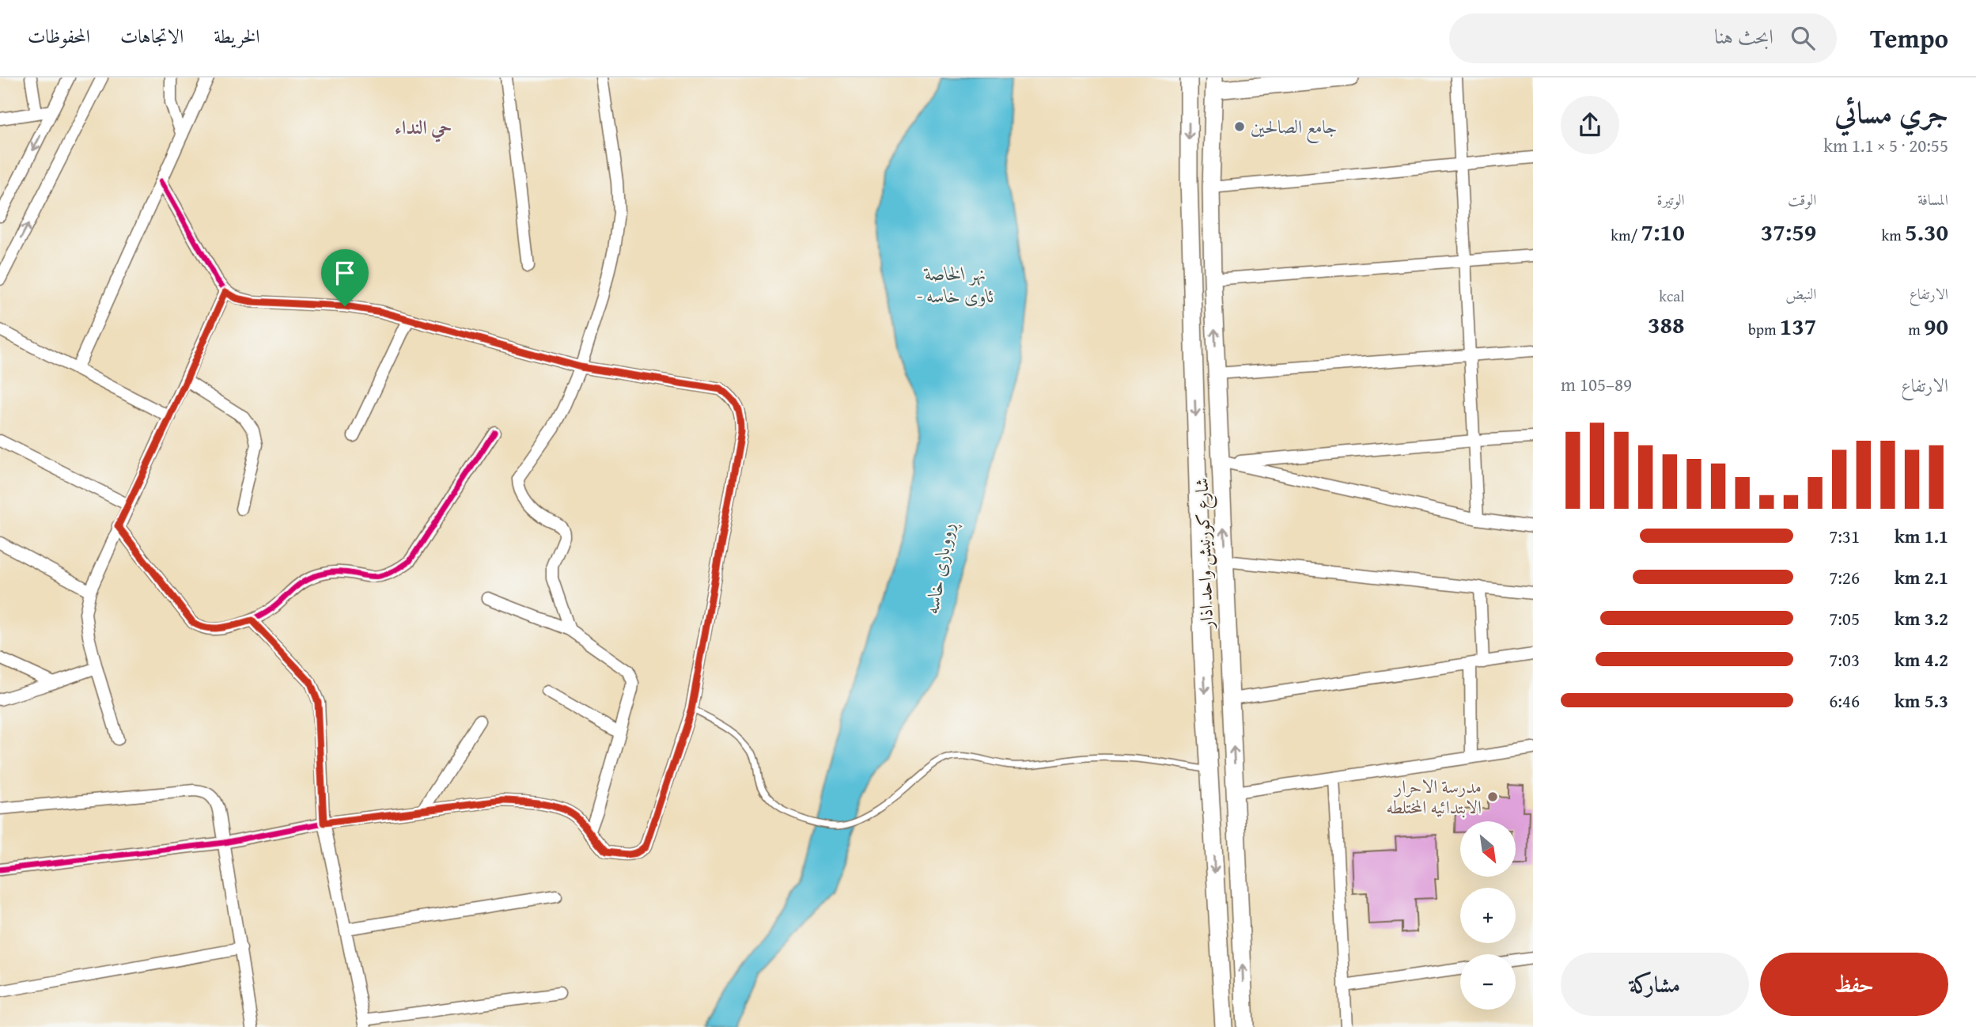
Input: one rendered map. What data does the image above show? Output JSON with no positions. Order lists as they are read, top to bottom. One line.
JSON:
{"streets":{"main road":["شارع كورنيش واحد اذار"]},"districts":["حي النداء"],"water":["نهر الخاصة - ئاوی خاسە","ڕووباری خاسە"],"places":["جامع الصالحين","مدرسة الاحرار الابتدائيه المختلطه"],"north":"bottom right","page":{"header":"Tempo","search":"ابحث هنا","nav":["الخريطة","الاتجاهات","المحفوظات"],"heading":["جري مسائي","20:55 · 5 × 1.1 km"],"stats":[["المسافة","5.30 km"],["الوقت","37:59"],["الوتيرة","7:10 /km"],["الارتفاع","90 m"],["النبض","137 bpm"],["kcal","388"]],"chart":["الارتفاع","89–105 m"],"list":[{"name":"1.1 km","note":"7:31"},{"name":"2.1 km","note":"7:26"},{"name":"3.2 km","note":"7:05"},{"name":"4.2 km","note":"7:03"},{"name":"5.3 km","note":"6:46"}],"map_buttons":["+","−"],"buttons":["حفظ","مشاركة"]}}
